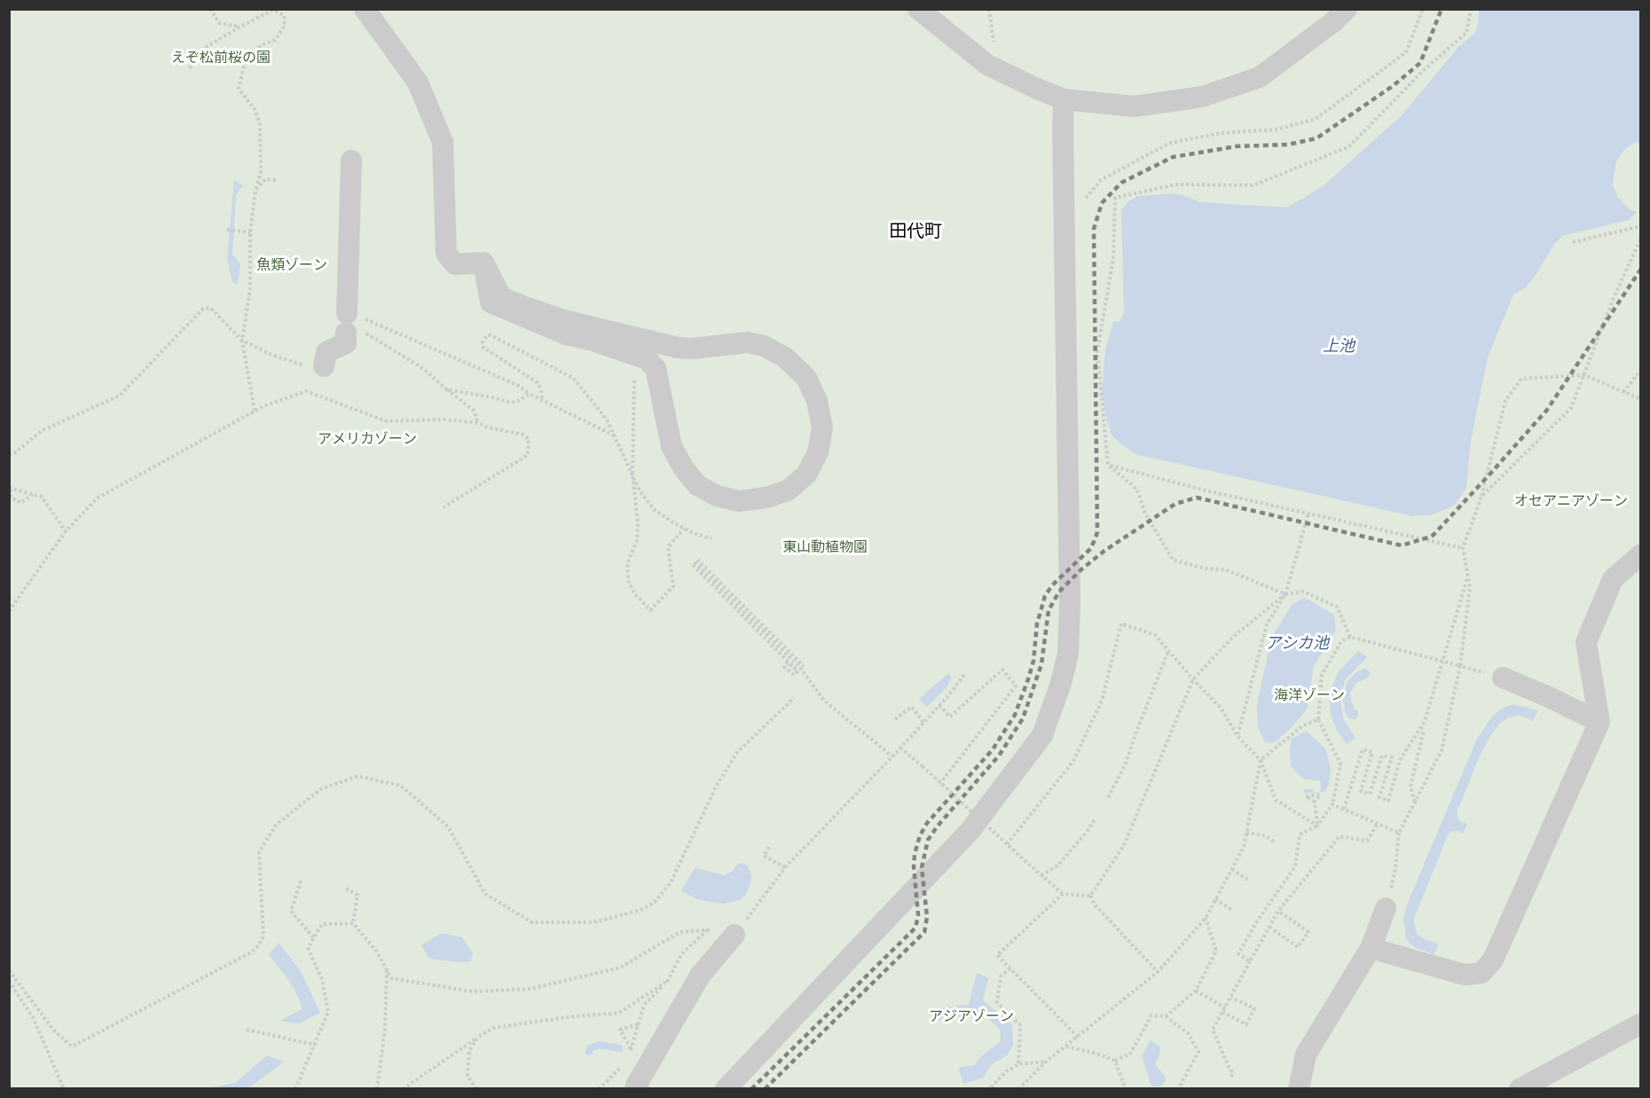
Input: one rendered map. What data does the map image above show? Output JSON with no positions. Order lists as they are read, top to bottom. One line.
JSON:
{"districts":["田代町"],"water":["上池","アシカ池"],"parks":["えぞ松前桜の園","魚類ゾーン","アメリカゾーン","オセアニアゾーン","東山動植物園","海洋ゾーン","アジアゾーン"]}
